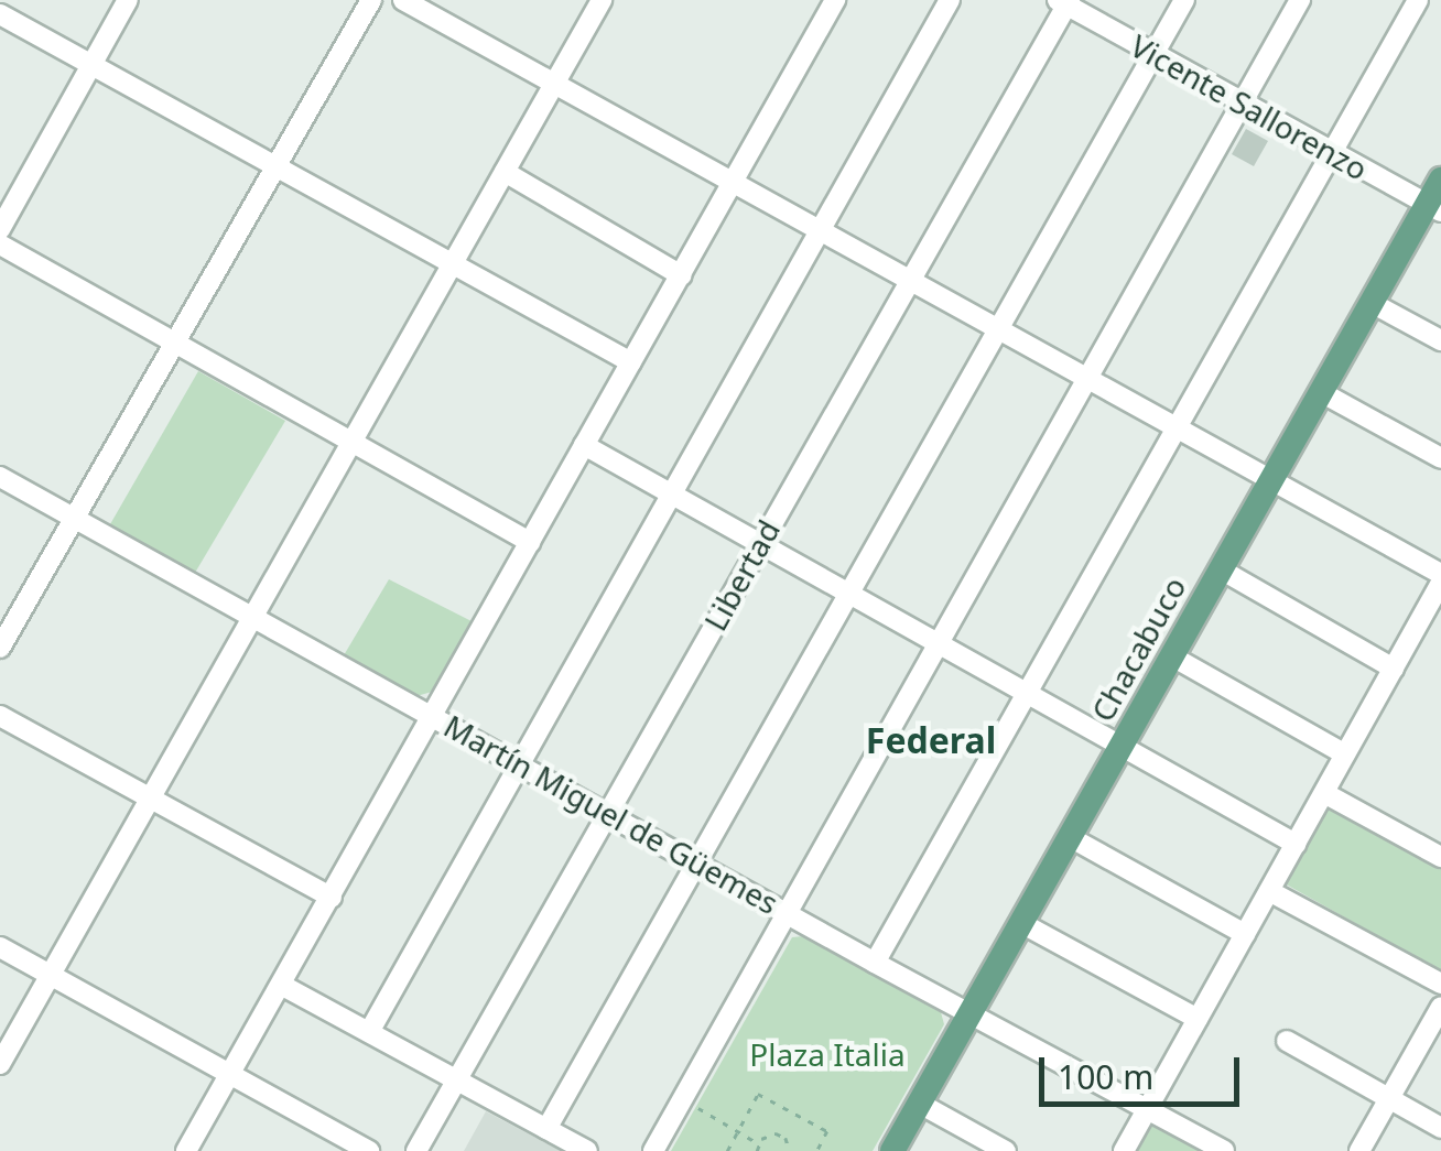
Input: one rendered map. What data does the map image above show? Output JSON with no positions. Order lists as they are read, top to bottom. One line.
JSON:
{"streets":{"main road":["Chacabuco"],"street":["Vicente Sallorenzo","Libertad","Martín Miguel de Güemes"]},"crossings":[["Vicente Sallorenzo","Libertad"],["Vicente Sallorenzo","Chacabuco"],["Libertad","Martín Miguel de Güemes"],["Chacabuco","Martín Miguel de Güemes"]],"districts":["Federal"],"parks":["Plaza Italia"],"scale_bar":"100 m"}
